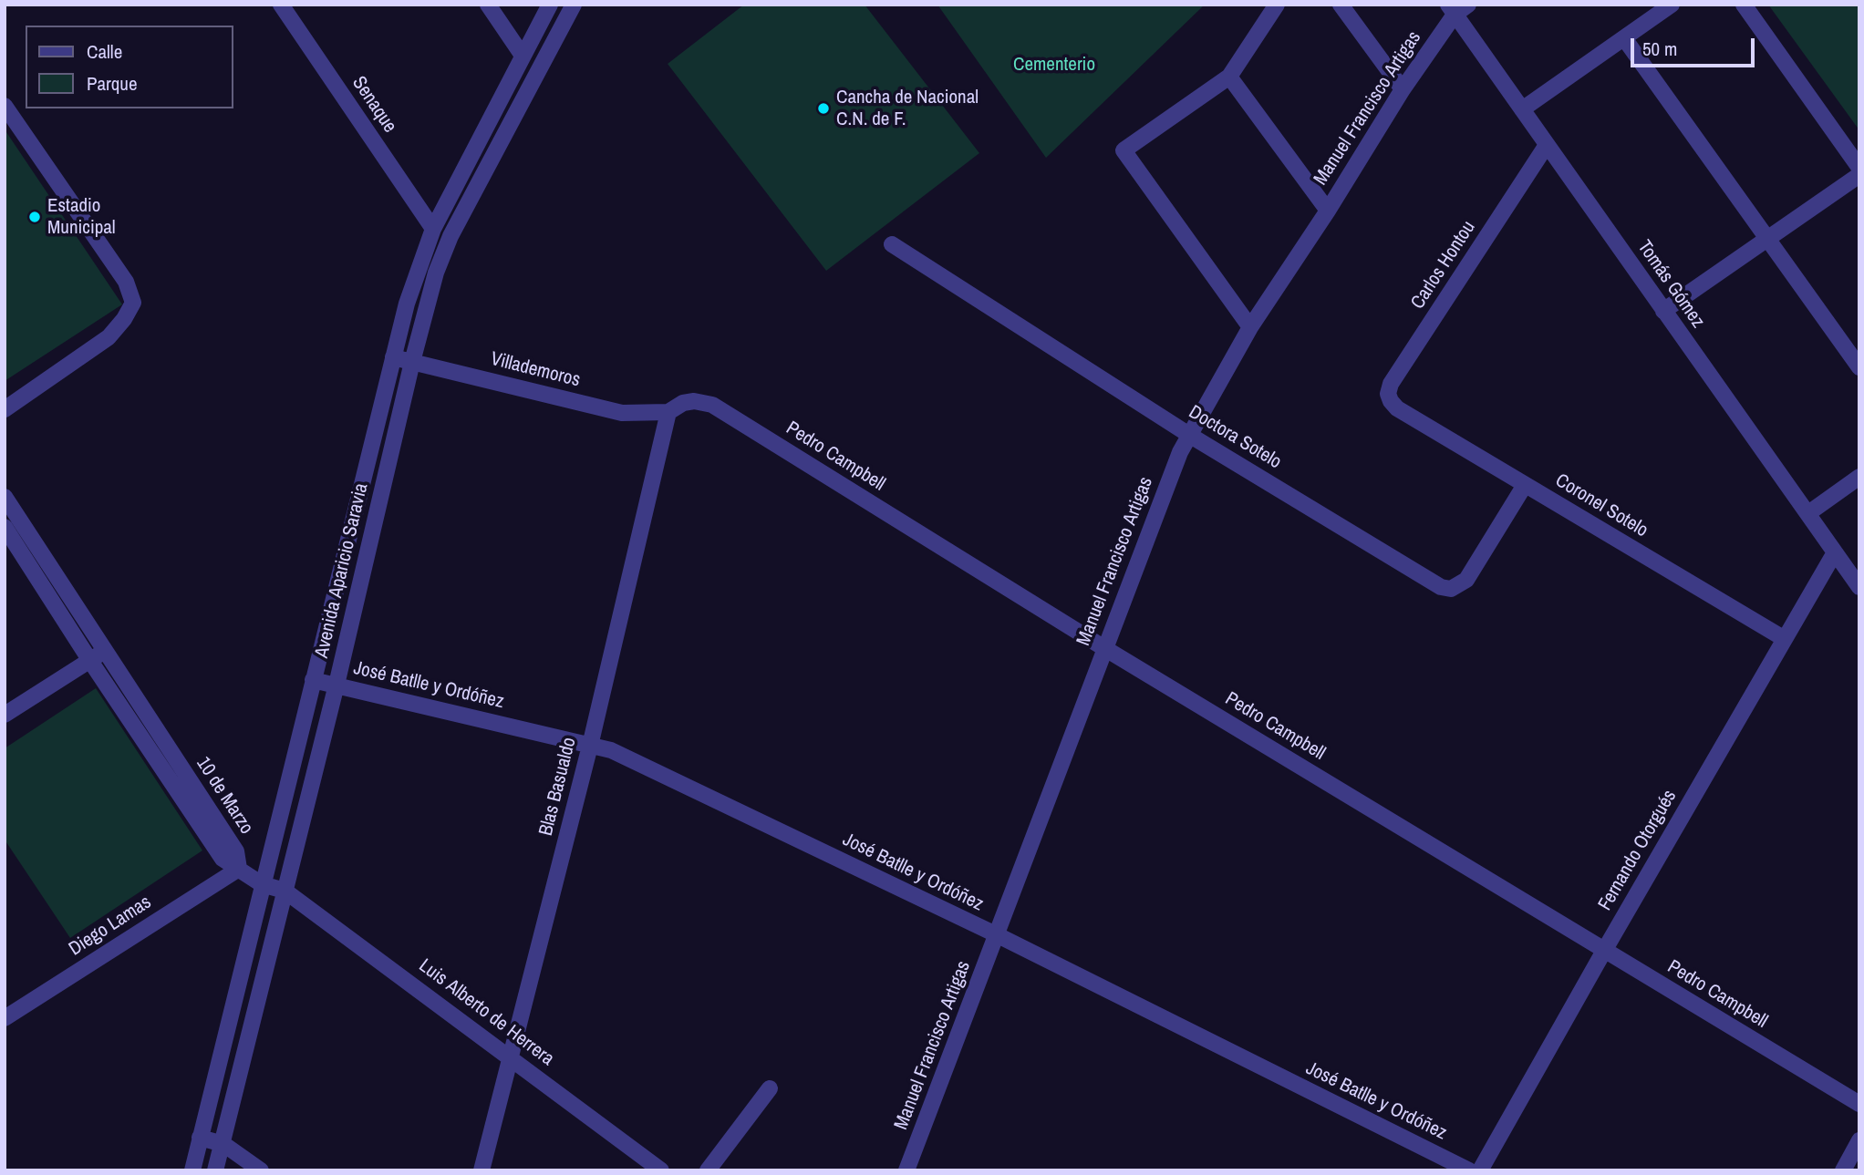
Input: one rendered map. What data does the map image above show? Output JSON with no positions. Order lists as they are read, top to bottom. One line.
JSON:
{"streets":{"street":["Senaque","Manuel Francisco Artigas","Carlos Hontou","Tomás Gómez","Villademoros","Doctora Sotelo","Pedro Campbell","Coronel Sotelo","Avenida Aparicio Saravia","José Batlle y Ordóñez","Blas Basualdo","10 de Marzo","Fernando Otorgués","Diego Lamas","Luis Alberto de Herrera"]},"crossings":[["Senaque","Avenida Aparicio Saravia"],["Manuel Francisco Artigas","Tomás Gómez"],["Manuel Francisco Artigas","Doctora Sotelo"],["Manuel Francisco Artigas","Pedro Campbell"],["Manuel Francisco Artigas","José Batlle y Ordóñez"],["Carlos Hontou","Tomás Gómez"],["Carlos Hontou","Coronel Sotelo"],["Tomás Gómez","Fernando Otorgués"],["Villademoros","Pedro Campbell"],["Villademoros","Avenida Aparicio Saravia"],["Villademoros","Blas Basualdo"],["Doctora Sotelo","Coronel Sotelo"],["Pedro Campbell","Blas Basualdo"],["Pedro Campbell","Fernando Otorgués"],["Coronel Sotelo","Fernando Otorgués"],["Avenida Aparicio Saravia","José Batlle y Ordóñez"],["Avenida Aparicio Saravia","Luis Alberto de Herrera"],["José Batlle y Ordóñez","Blas Basualdo"],["Blas Basualdo","Luis Alberto de Herrera"],["10 de Marzo","Diego Lamas"]],"parks":["Cementerio"],"places":["Cancha de Nacional C.N. de F.","Estadio Municipal"],"legend":["Calle","Parque"],"scale_bar":"50 m"}
